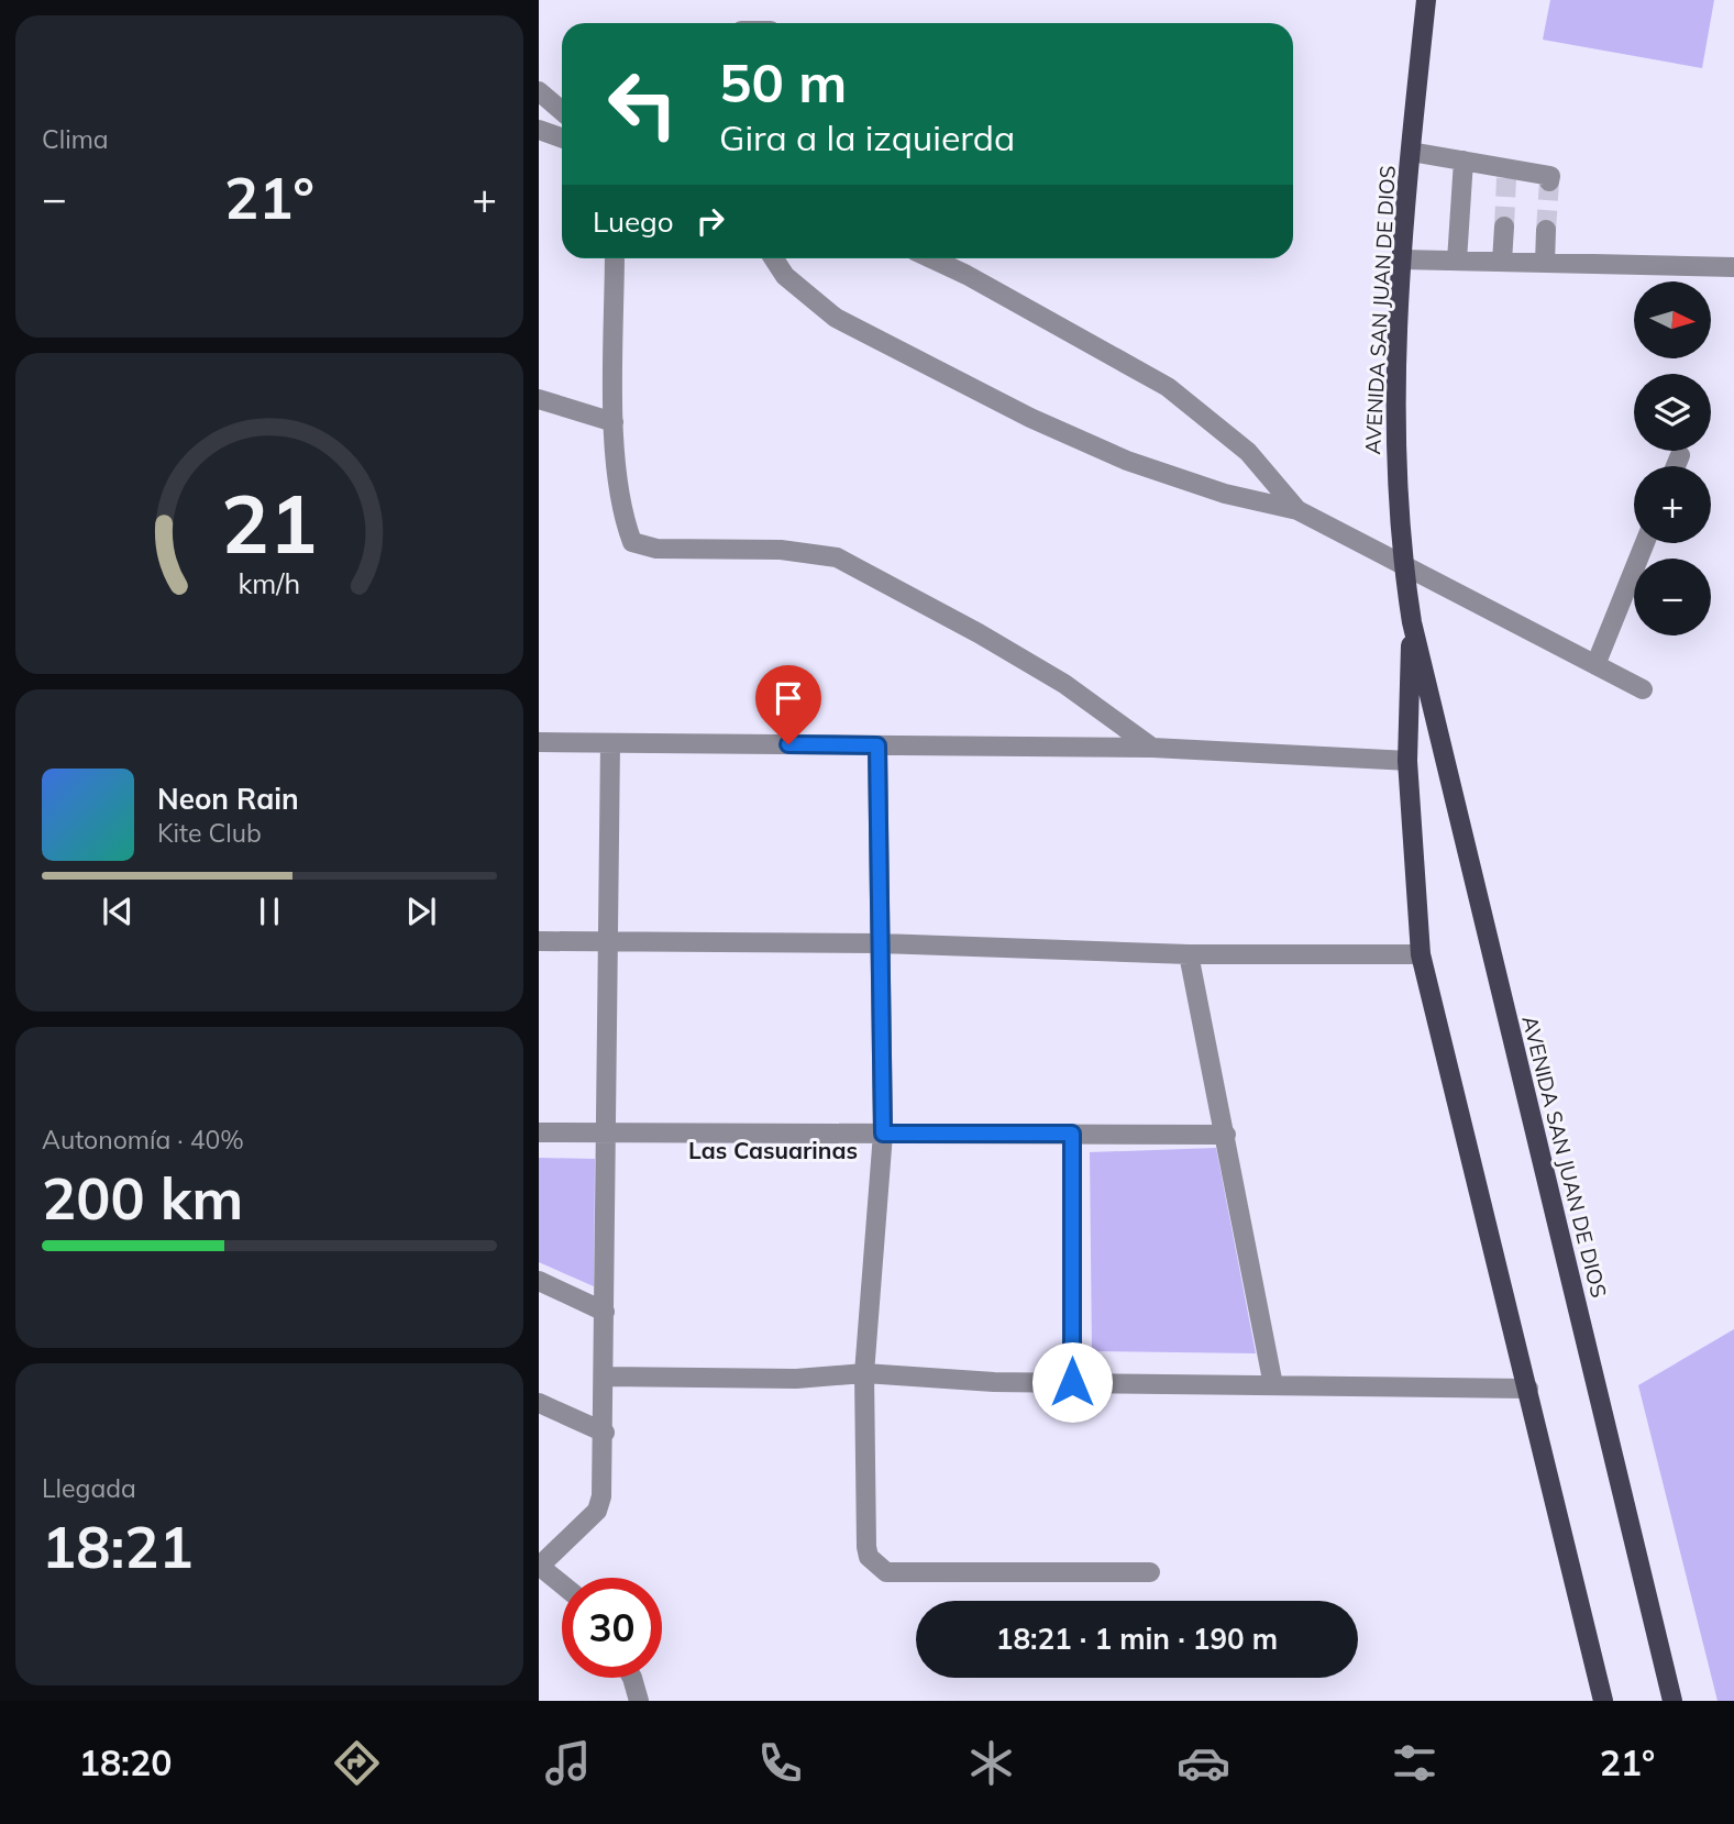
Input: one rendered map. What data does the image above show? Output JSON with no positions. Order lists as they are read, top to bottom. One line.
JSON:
{"streets":{"main road":["AVENIDA SAN JUAN DE DIOS"]},"districts":["Las Casuarinas"],"north":"right","page":{"tile":["Clima",["Autonomía · 40%","200 km"],["Llegada","18:21"]],"turn":["50 m","Gira a la izquierda"],"heat":["−","21°","+"],"then":"Luego","map_buttons":["+","−"],"song":["Neon Rain","Kite Club"],"limit":"30","trip":"18:21 · 1 min · 190 m","tabs":["18:20","21°"],"gauge":["21","km/h"]}}
